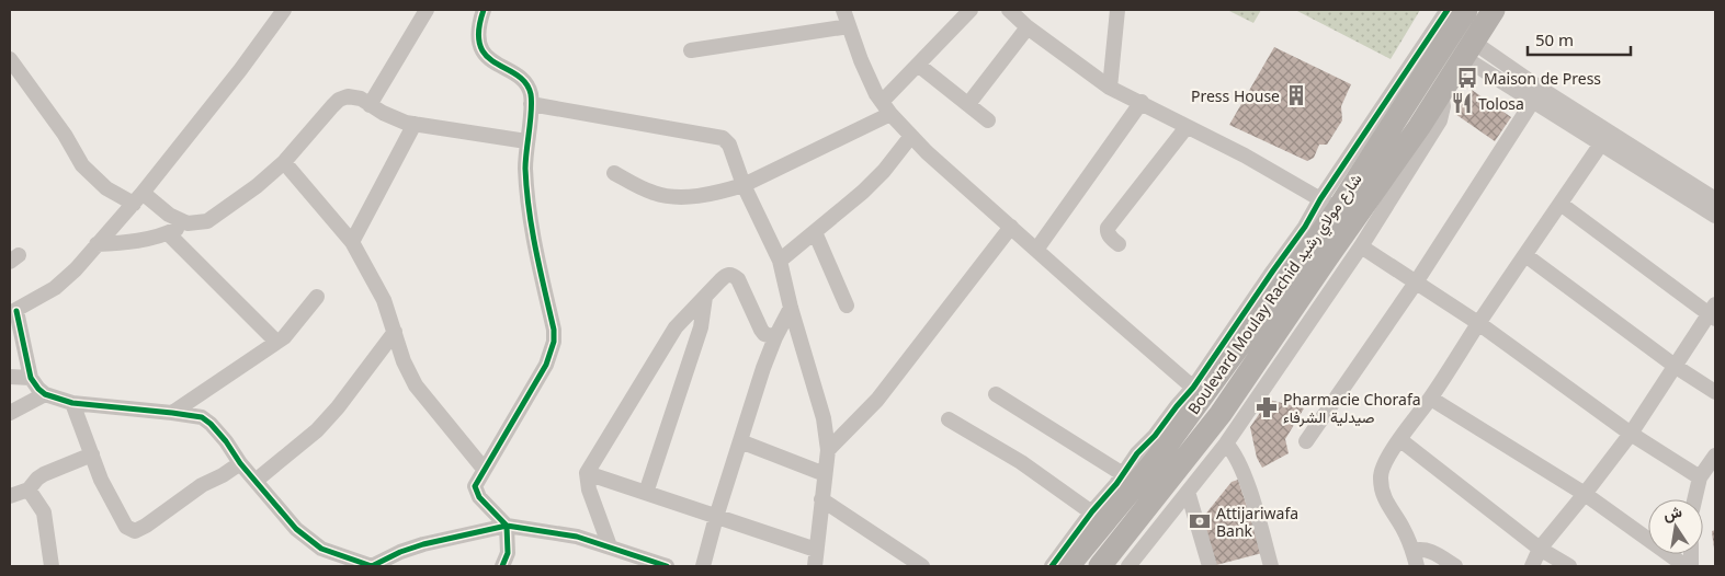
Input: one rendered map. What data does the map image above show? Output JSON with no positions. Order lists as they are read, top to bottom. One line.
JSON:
{"streets":{"main road":["Boulevard Moulay Rachid شارع مولاي رشيد"]},"places":{"bus stop":["Maison de Press"],"building":["Press House"],"restaurant":["Tolosa"],"pharmacy":["Pharmacie Chorafa صيدلية الشرفاء"],"bank":["Attijariwafa Bank"]},"scale_bar":"50 m","north":"top"}
